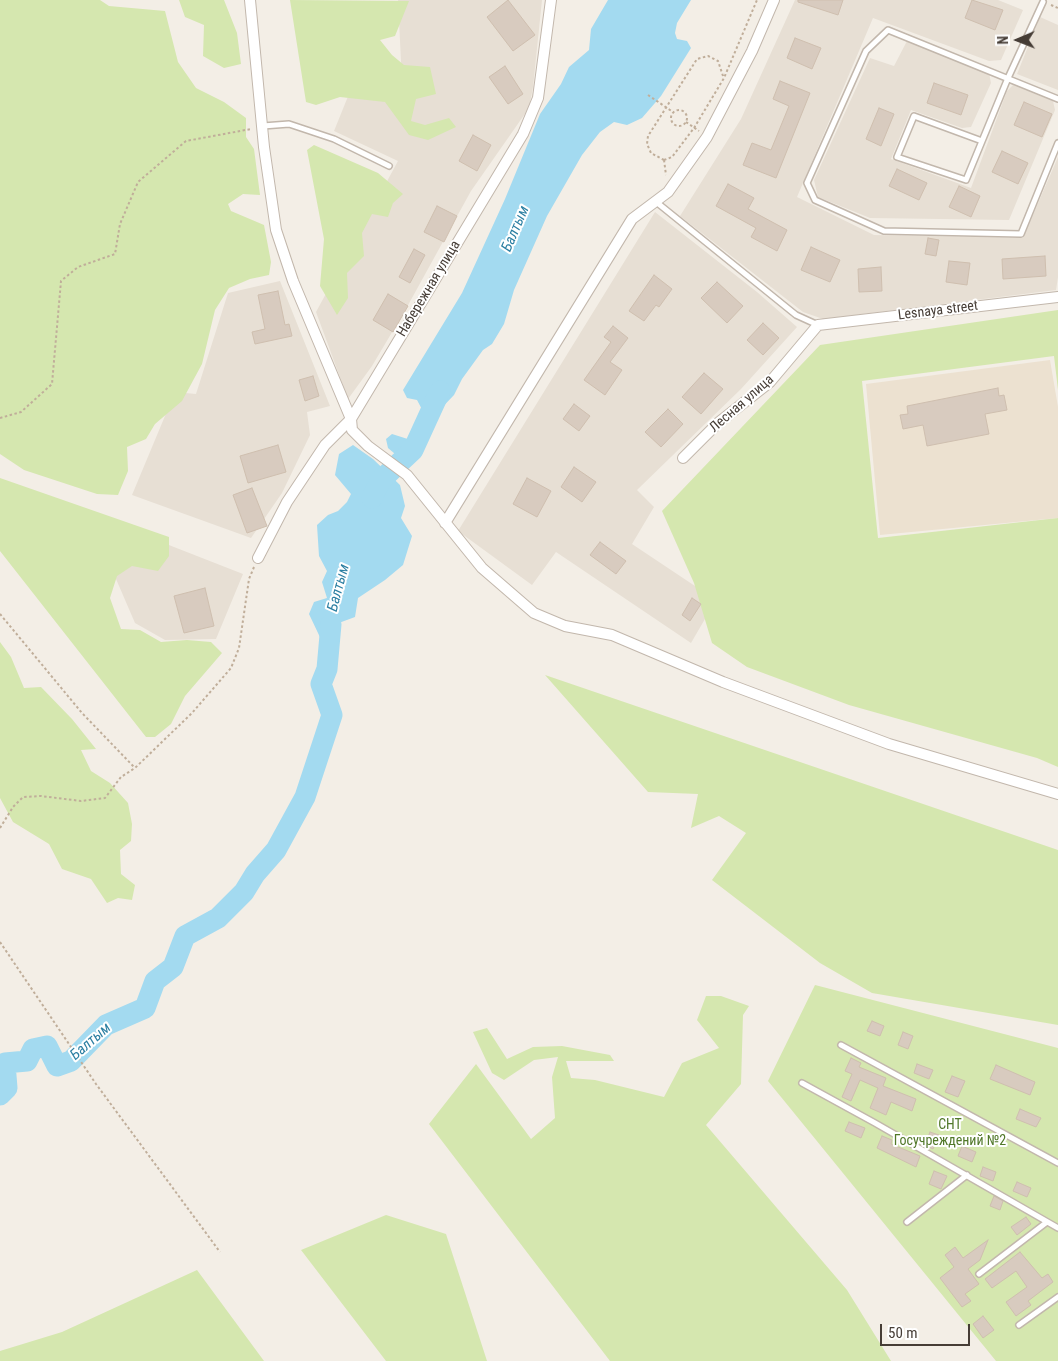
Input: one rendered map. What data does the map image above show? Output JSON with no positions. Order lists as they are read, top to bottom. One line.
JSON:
{"streets":{"street":["Набережная улица","Lesnaya street","Лесная улица"]},"crossings":[["Lesnaya street","Лесная улица"]],"water":["Балтым"],"parks":["СНТ Госучреждений №2"],"scale_bar":"50 m","north":"left"}
